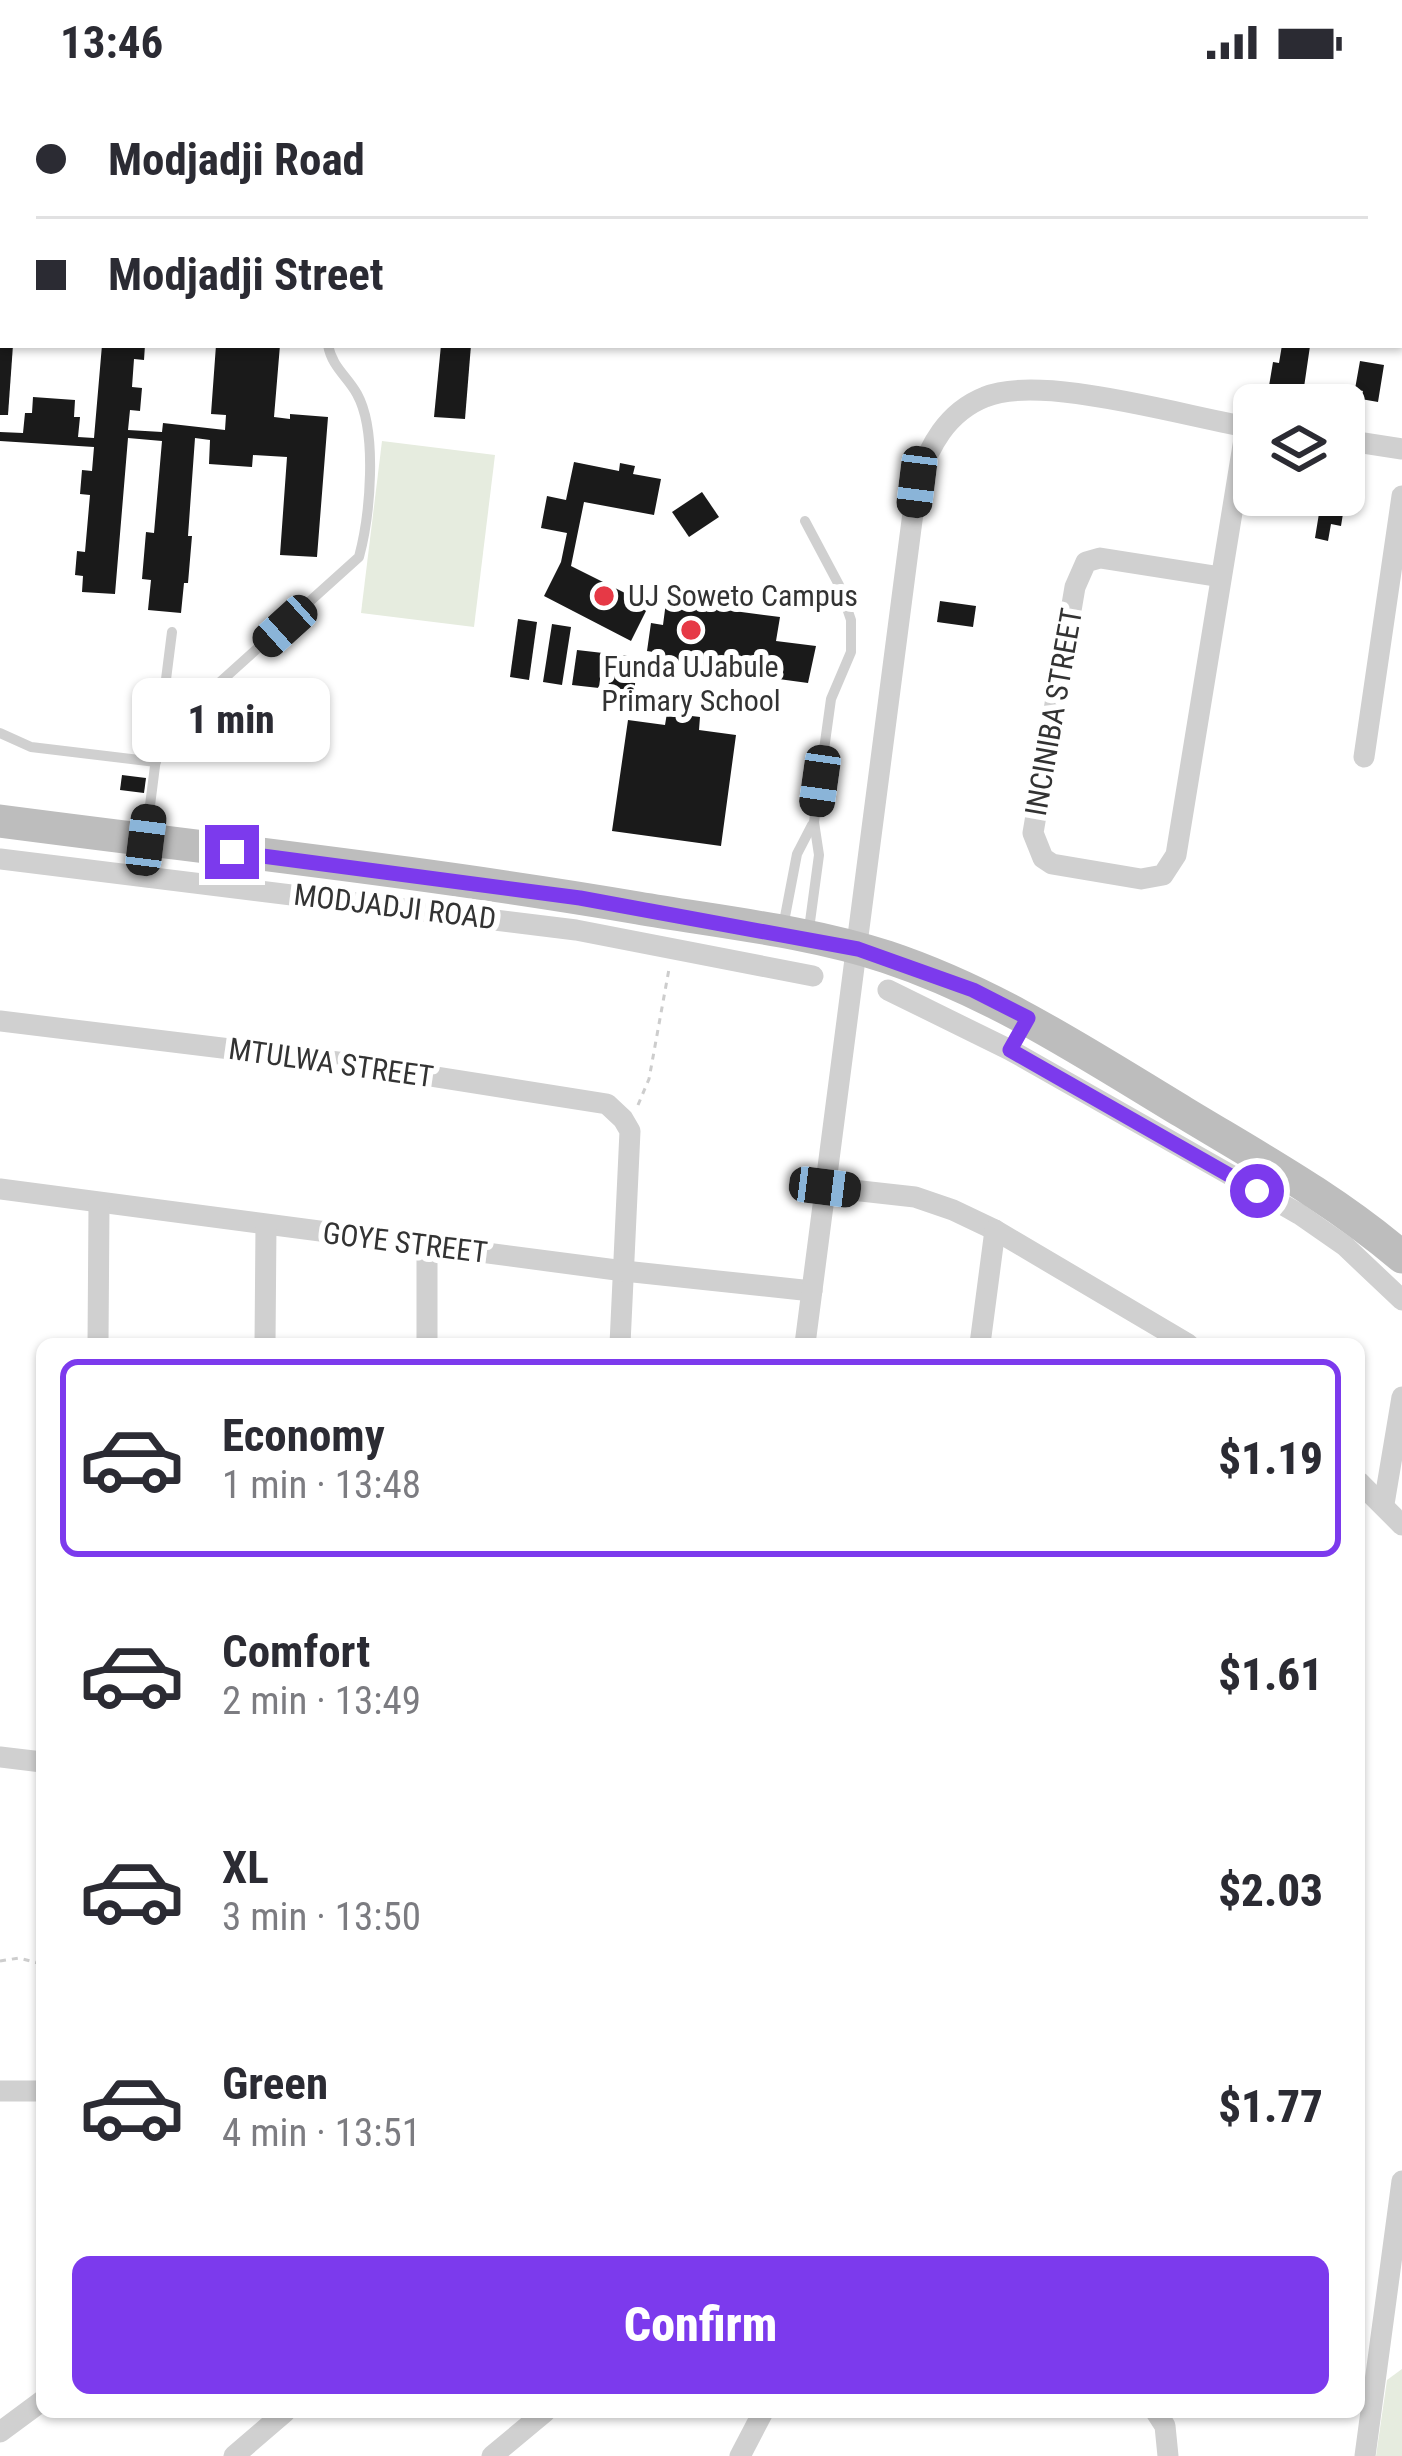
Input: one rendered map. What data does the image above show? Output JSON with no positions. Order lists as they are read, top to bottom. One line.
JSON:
{"streets":{"street":["INCINIBA STREET","MODJADJI ROAD","MTULWA STREET","GOYE STREET"]},"places":["UJ Soweto Campus","Funda UJabule Primary School"],"page":{"status":"13:46","banner":["Modjadji Road","Modjadji Street"],"bubble":"1 min","list":[{"name":"Economy","note":"1 min · 13:48","value":"$1.19"},{"name":"Comfort","note":"2 min · 13:49","value":"$1.61"},{"name":"XL","note":"3 min · 13:50","value":"$2.03"},{"name":"Green","note":"4 min · 13:51","value":"$1.77"}],"buttons":"Confirm"}}
